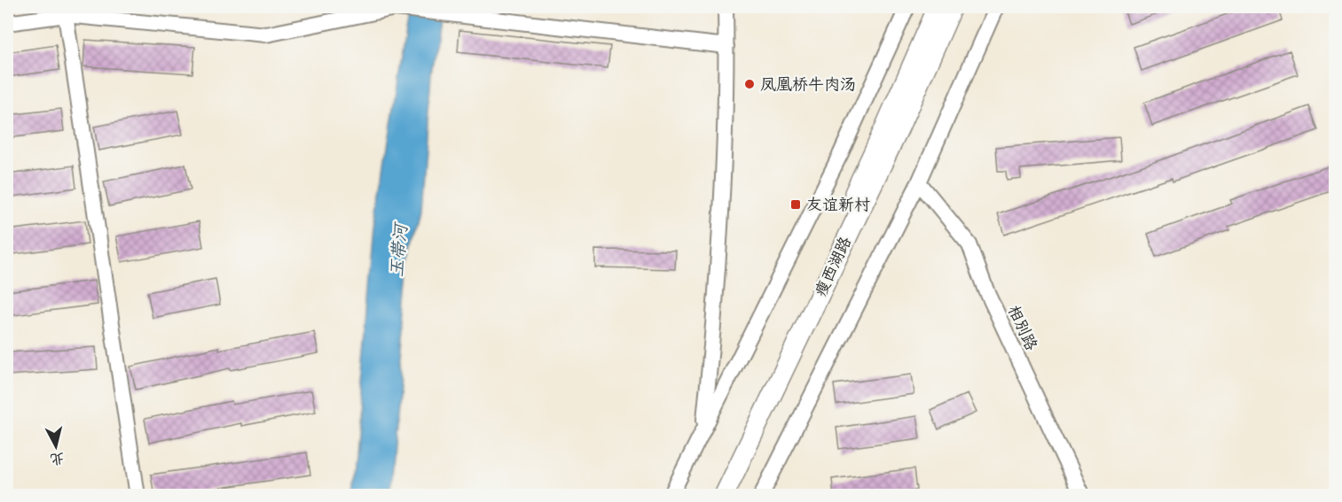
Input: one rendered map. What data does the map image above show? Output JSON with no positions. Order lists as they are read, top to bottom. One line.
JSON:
{"streets":{"main road":["瘦西湖路"],"street":["相别路"]},"water":["玉带河"],"places":{"other":["凤凰桥牛肉汤"],"transit":["友谊新村"]},"north":"bottom"}
